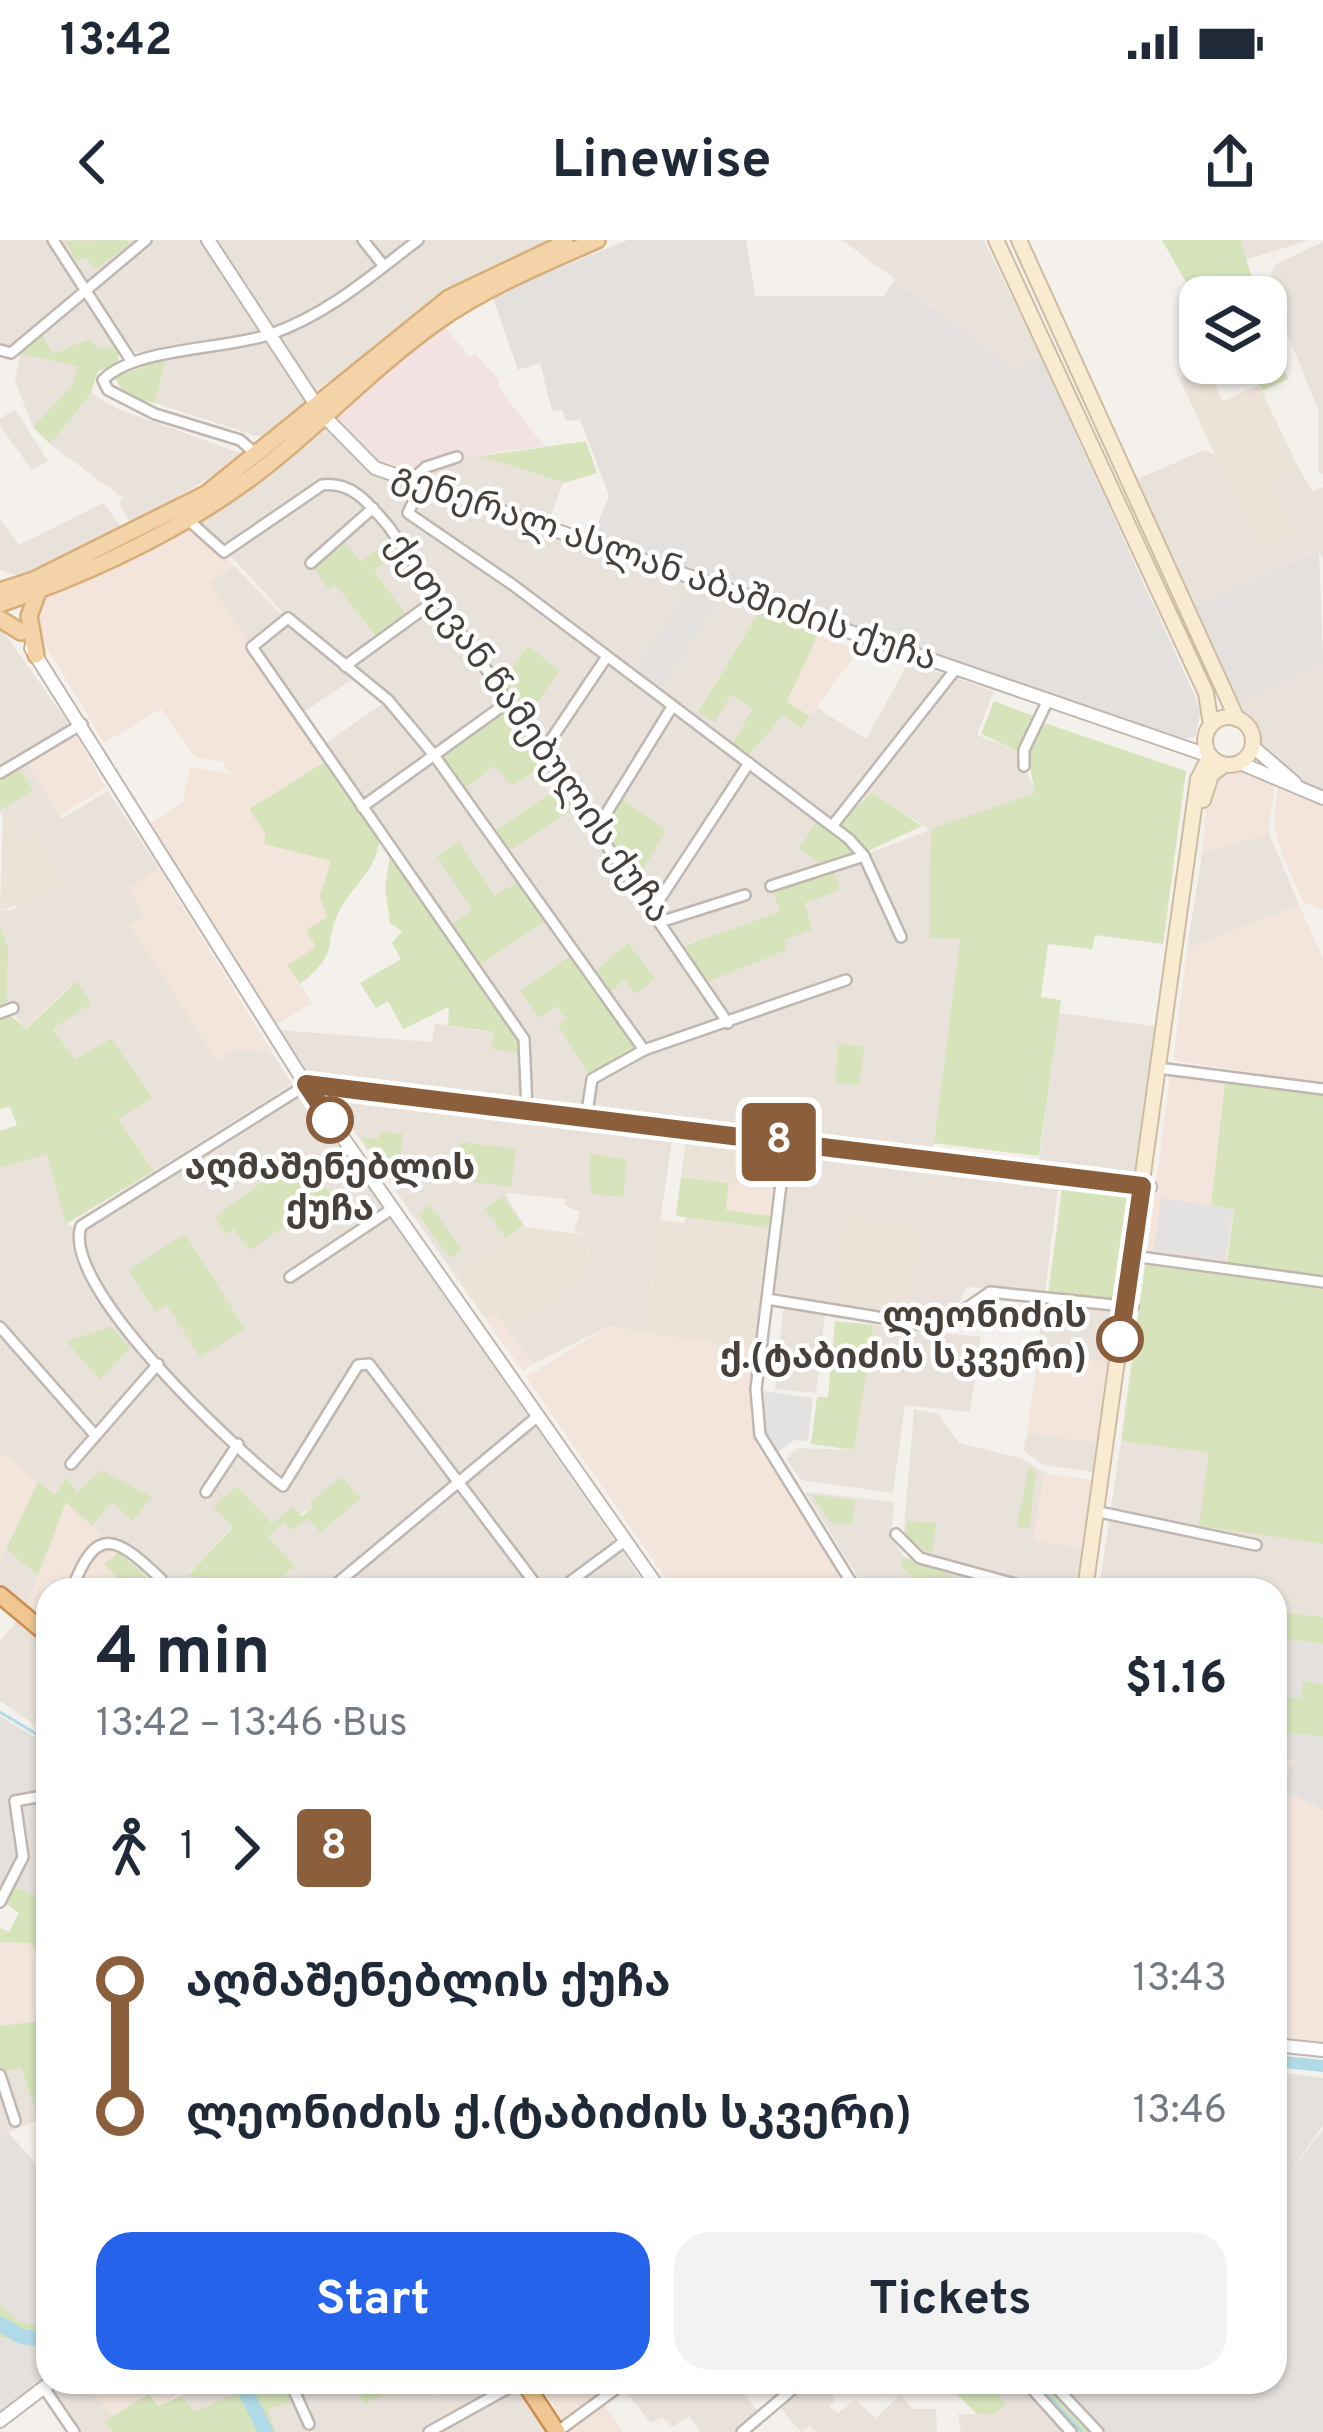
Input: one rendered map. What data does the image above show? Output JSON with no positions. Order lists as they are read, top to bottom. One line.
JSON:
{"streets":{"street":["გენერალ ასლან აბაშიძის ქუჩა","ქეთევან წამებულის ქუჩა"]},"places":["აღმაშენებლის ქუჩა","ლეონიძის ქ.(ტაბიძის სკვერი)"],"lines":["bus line 8"],"page":{"status":"13:42","header":"Linewise","on_map":"8","heading":["4 min","13:42 – 13:46 · Bus","$1.16"],"legs":["1","8"],"list":[{"name":"აღმაშენებლის ქუჩა","value":"13:43"},{"name":"ლეონიძის ქ.(ტაბიძის სკვერი)","value":"13:46"}],"buttons":["Start","Tickets"]}}
